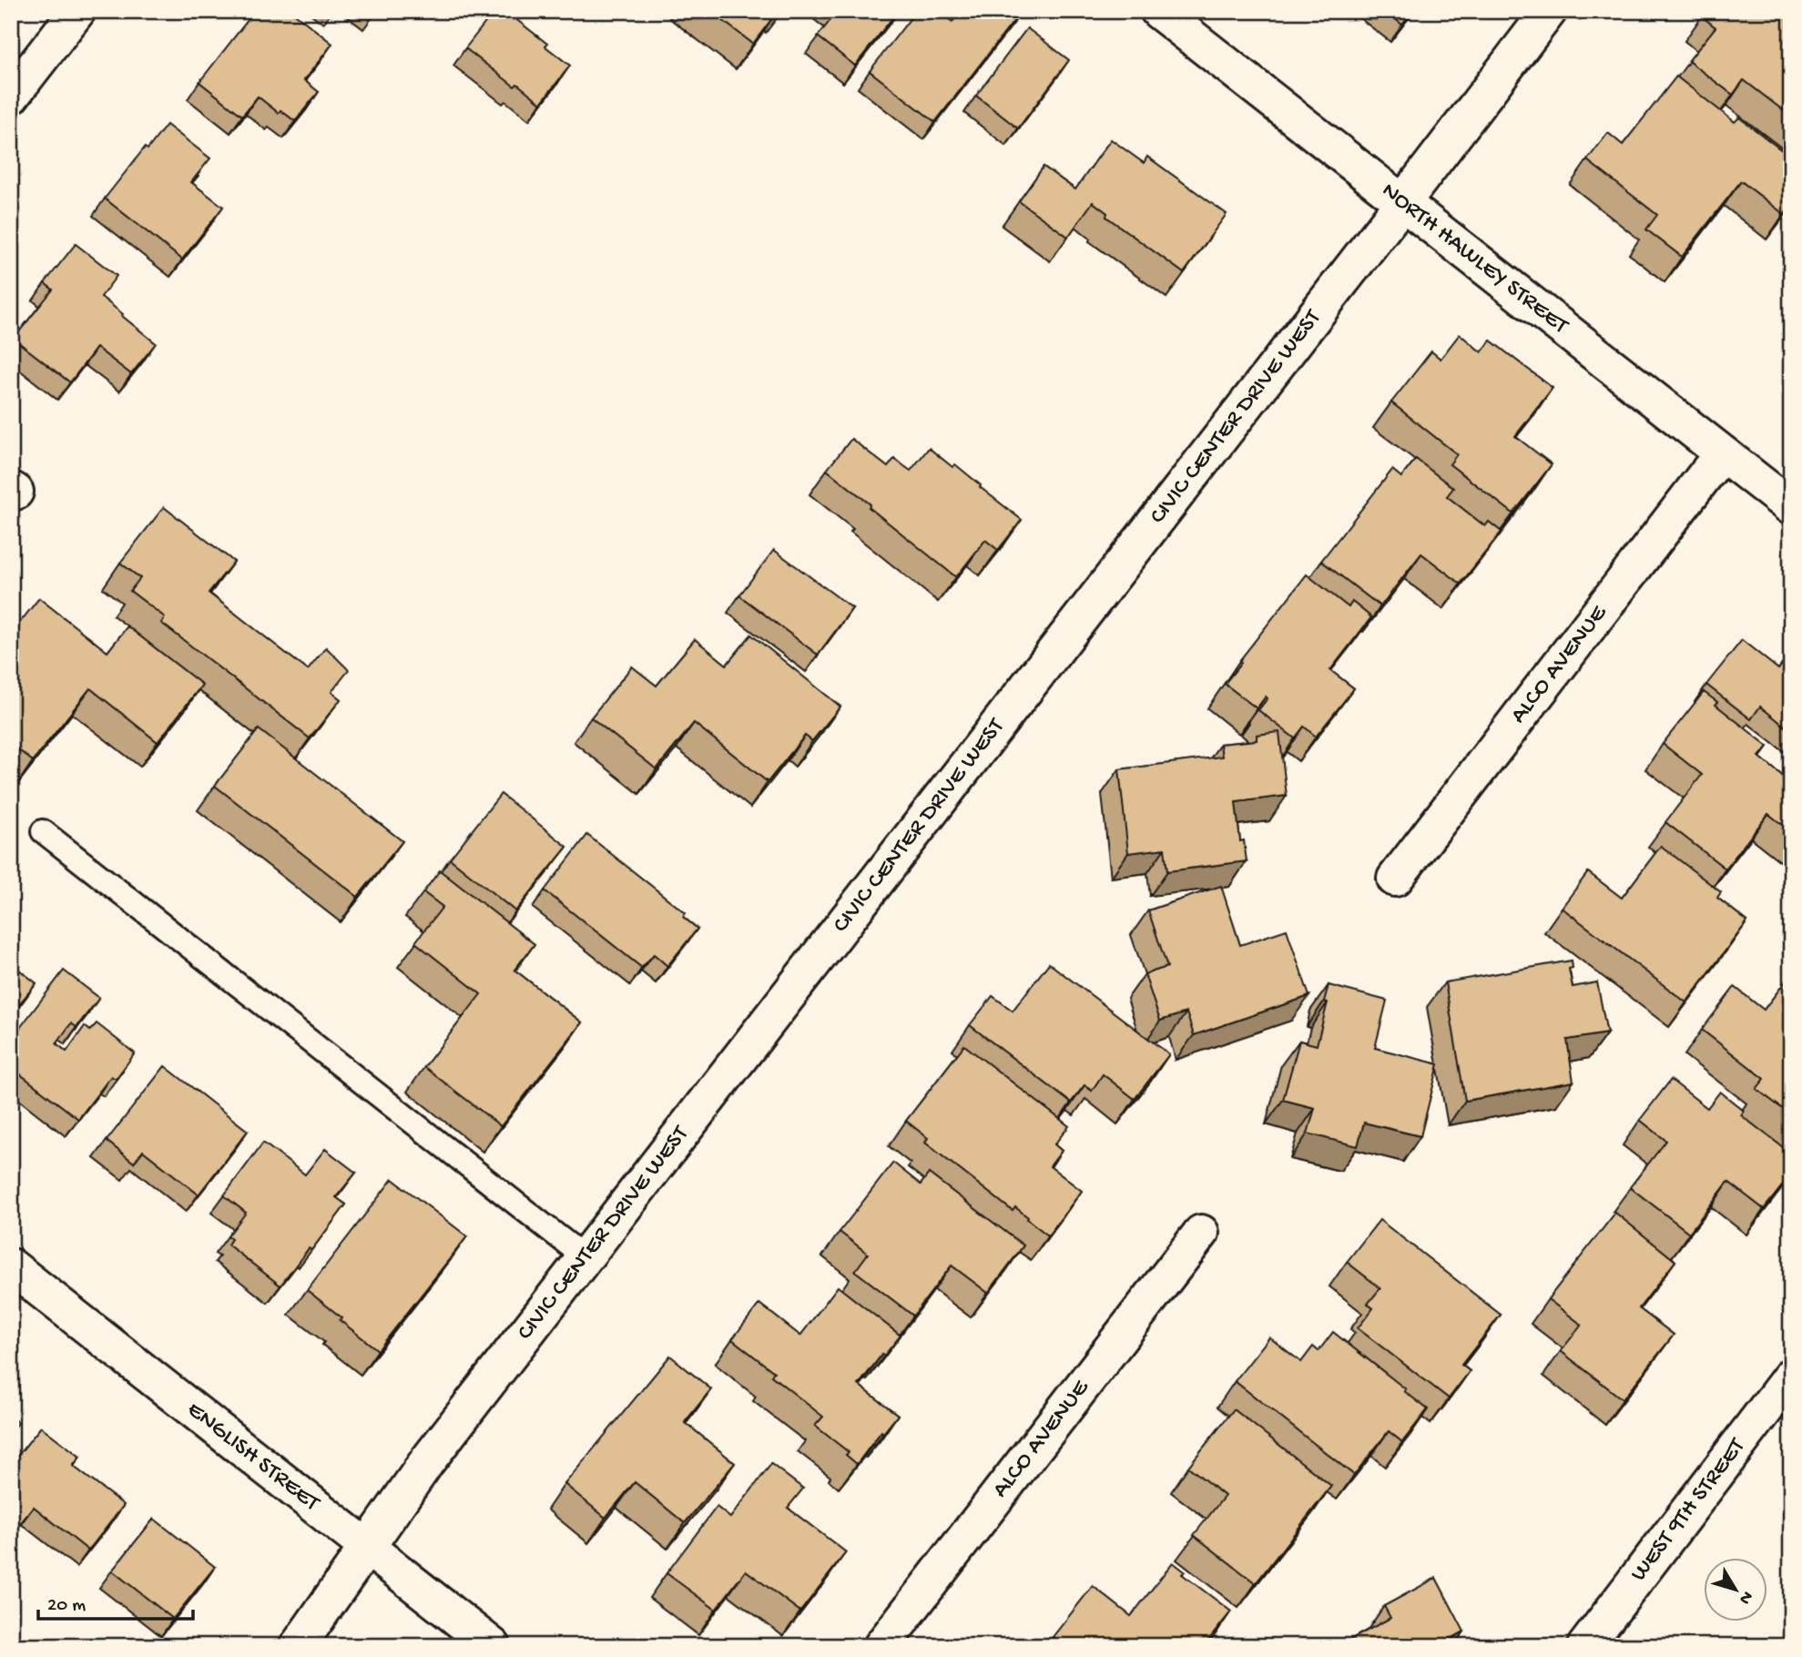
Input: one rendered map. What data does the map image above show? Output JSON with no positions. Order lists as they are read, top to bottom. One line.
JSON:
{"streets":{"street":["NORTH HAWLEY STREET","CIVIC CENTER DRIVE WEST","ALCO AVENUE","ENGLISH STREET","WEST 9TH STREET"]},"crossings":[["NORTH HAWLEY STREET","CIVIC CENTER DRIVE WEST"],["NORTH HAWLEY STREET","ALCO AVENUE"],["CIVIC CENTER DRIVE WEST","ENGLISH STREET"]],"scale_bar":"20 m","north":"bottom right"}
